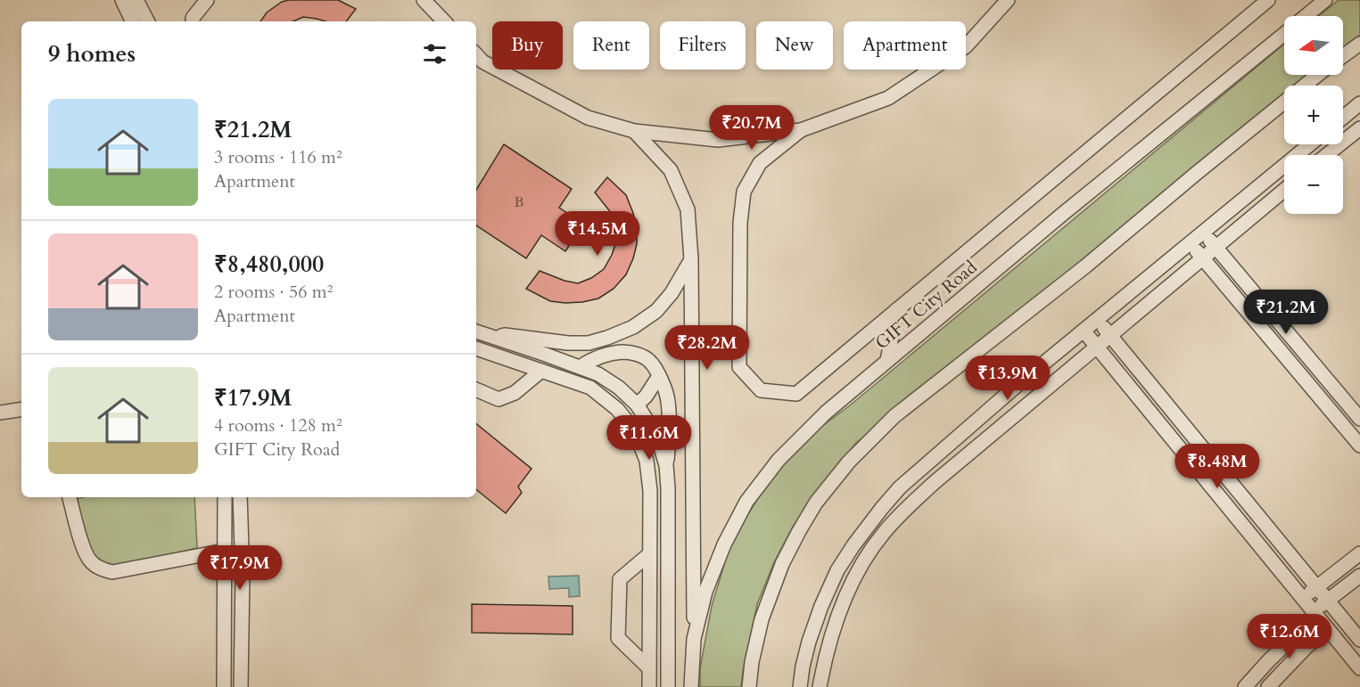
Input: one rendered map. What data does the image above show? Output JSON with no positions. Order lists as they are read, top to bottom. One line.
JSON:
{"streets":{"street":["GIFT City Road"]},"house_numbers":["B"],"north":"left","page":{"map_buttons":["+","−"],"chip":["Buy","Rent","Filters","New","Apartment"],"heading":"9 homes","list":[{"name":"₹21.2M","note":"3 rooms · 116 m² · Apartment"},{"name":"₹8,480,000","note":"2 rooms · 56 m² · Apartment"},{"name":"₹17.9M","note":"4 rooms · 128 m² · GIFT City Road"}],"price":["₹20.7M","₹14.5M","₹21.2M","₹28.2M","₹13.9M","₹11.6M","₹8.48M","₹17.9M","₹12.6M"]}}
